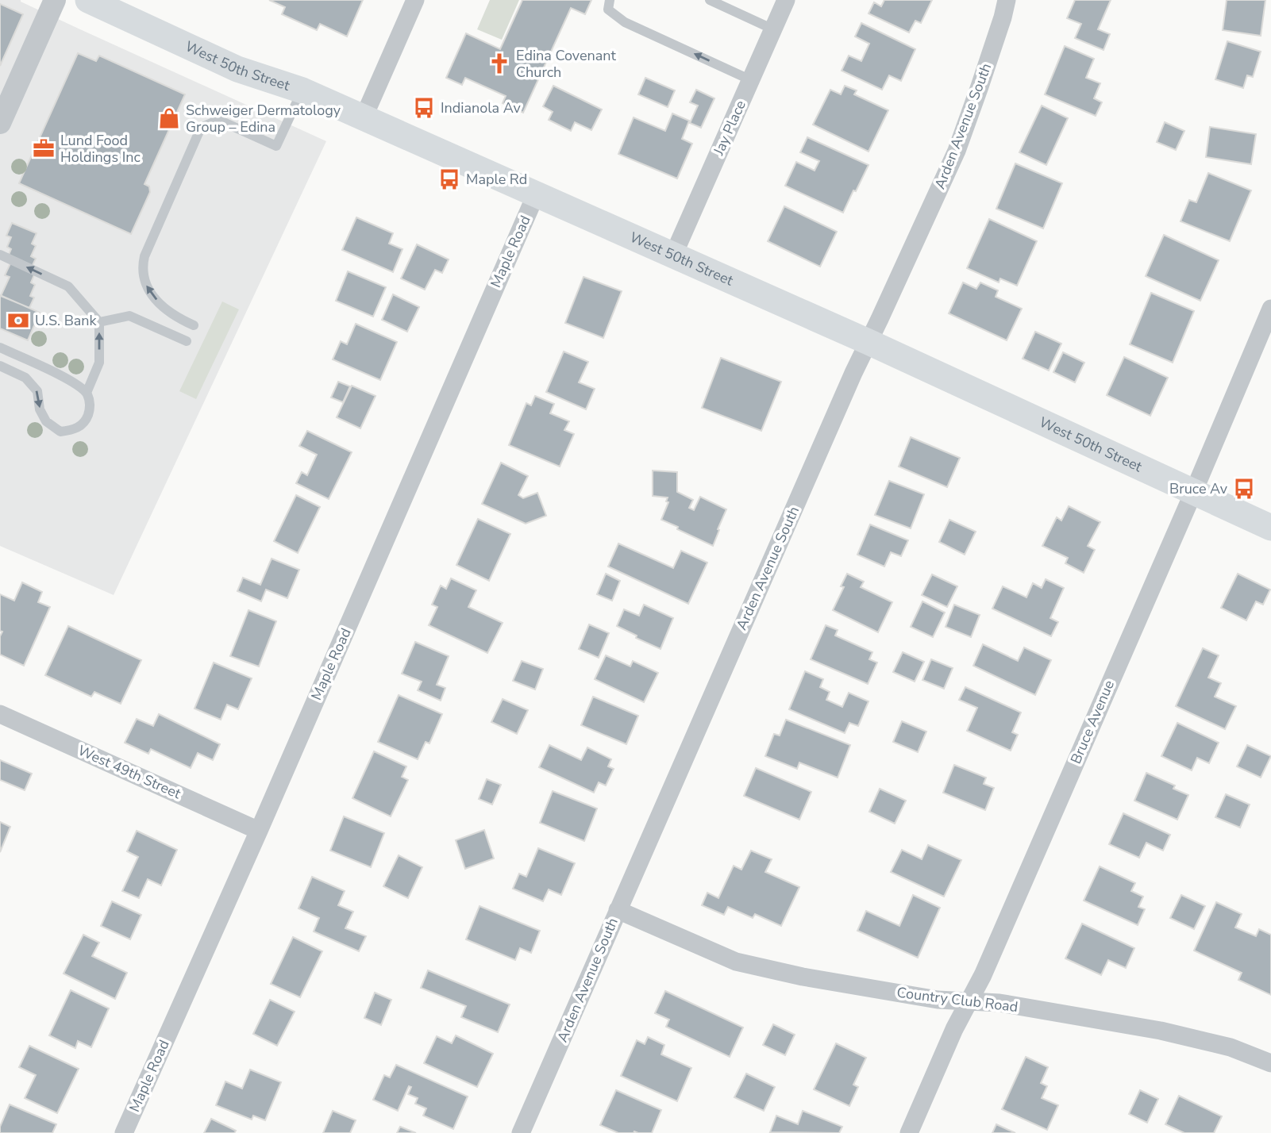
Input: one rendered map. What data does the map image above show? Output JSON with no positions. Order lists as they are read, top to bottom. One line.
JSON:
{"streets":{"main road":["West 50th Street"],"street":["Arden Avenue South","Jay Place","Maple Road","Bruce Avenue","West 49th Street","Country Club Road"]},"crossings":[["West 50th Street","Arden Avenue South"],["West 50th Street","Jay Place"],["West 50th Street","Maple Road"],["West 50th Street","Bruce Avenue"],["Arden Avenue South","Country Club Road"],["Maple Road","West 49th Street"],["Bruce Avenue","Country Club Road"]],"places":{"church":["Edina Covenant Church"],"bus stop":["Indianola Av","Maple Rd","Bruce Av"],"shop":["Schweiger Dermatology Group – Edina"],"office":["Lund Food Holdings Inc"],"bank":["U.S. Bank"]}}
